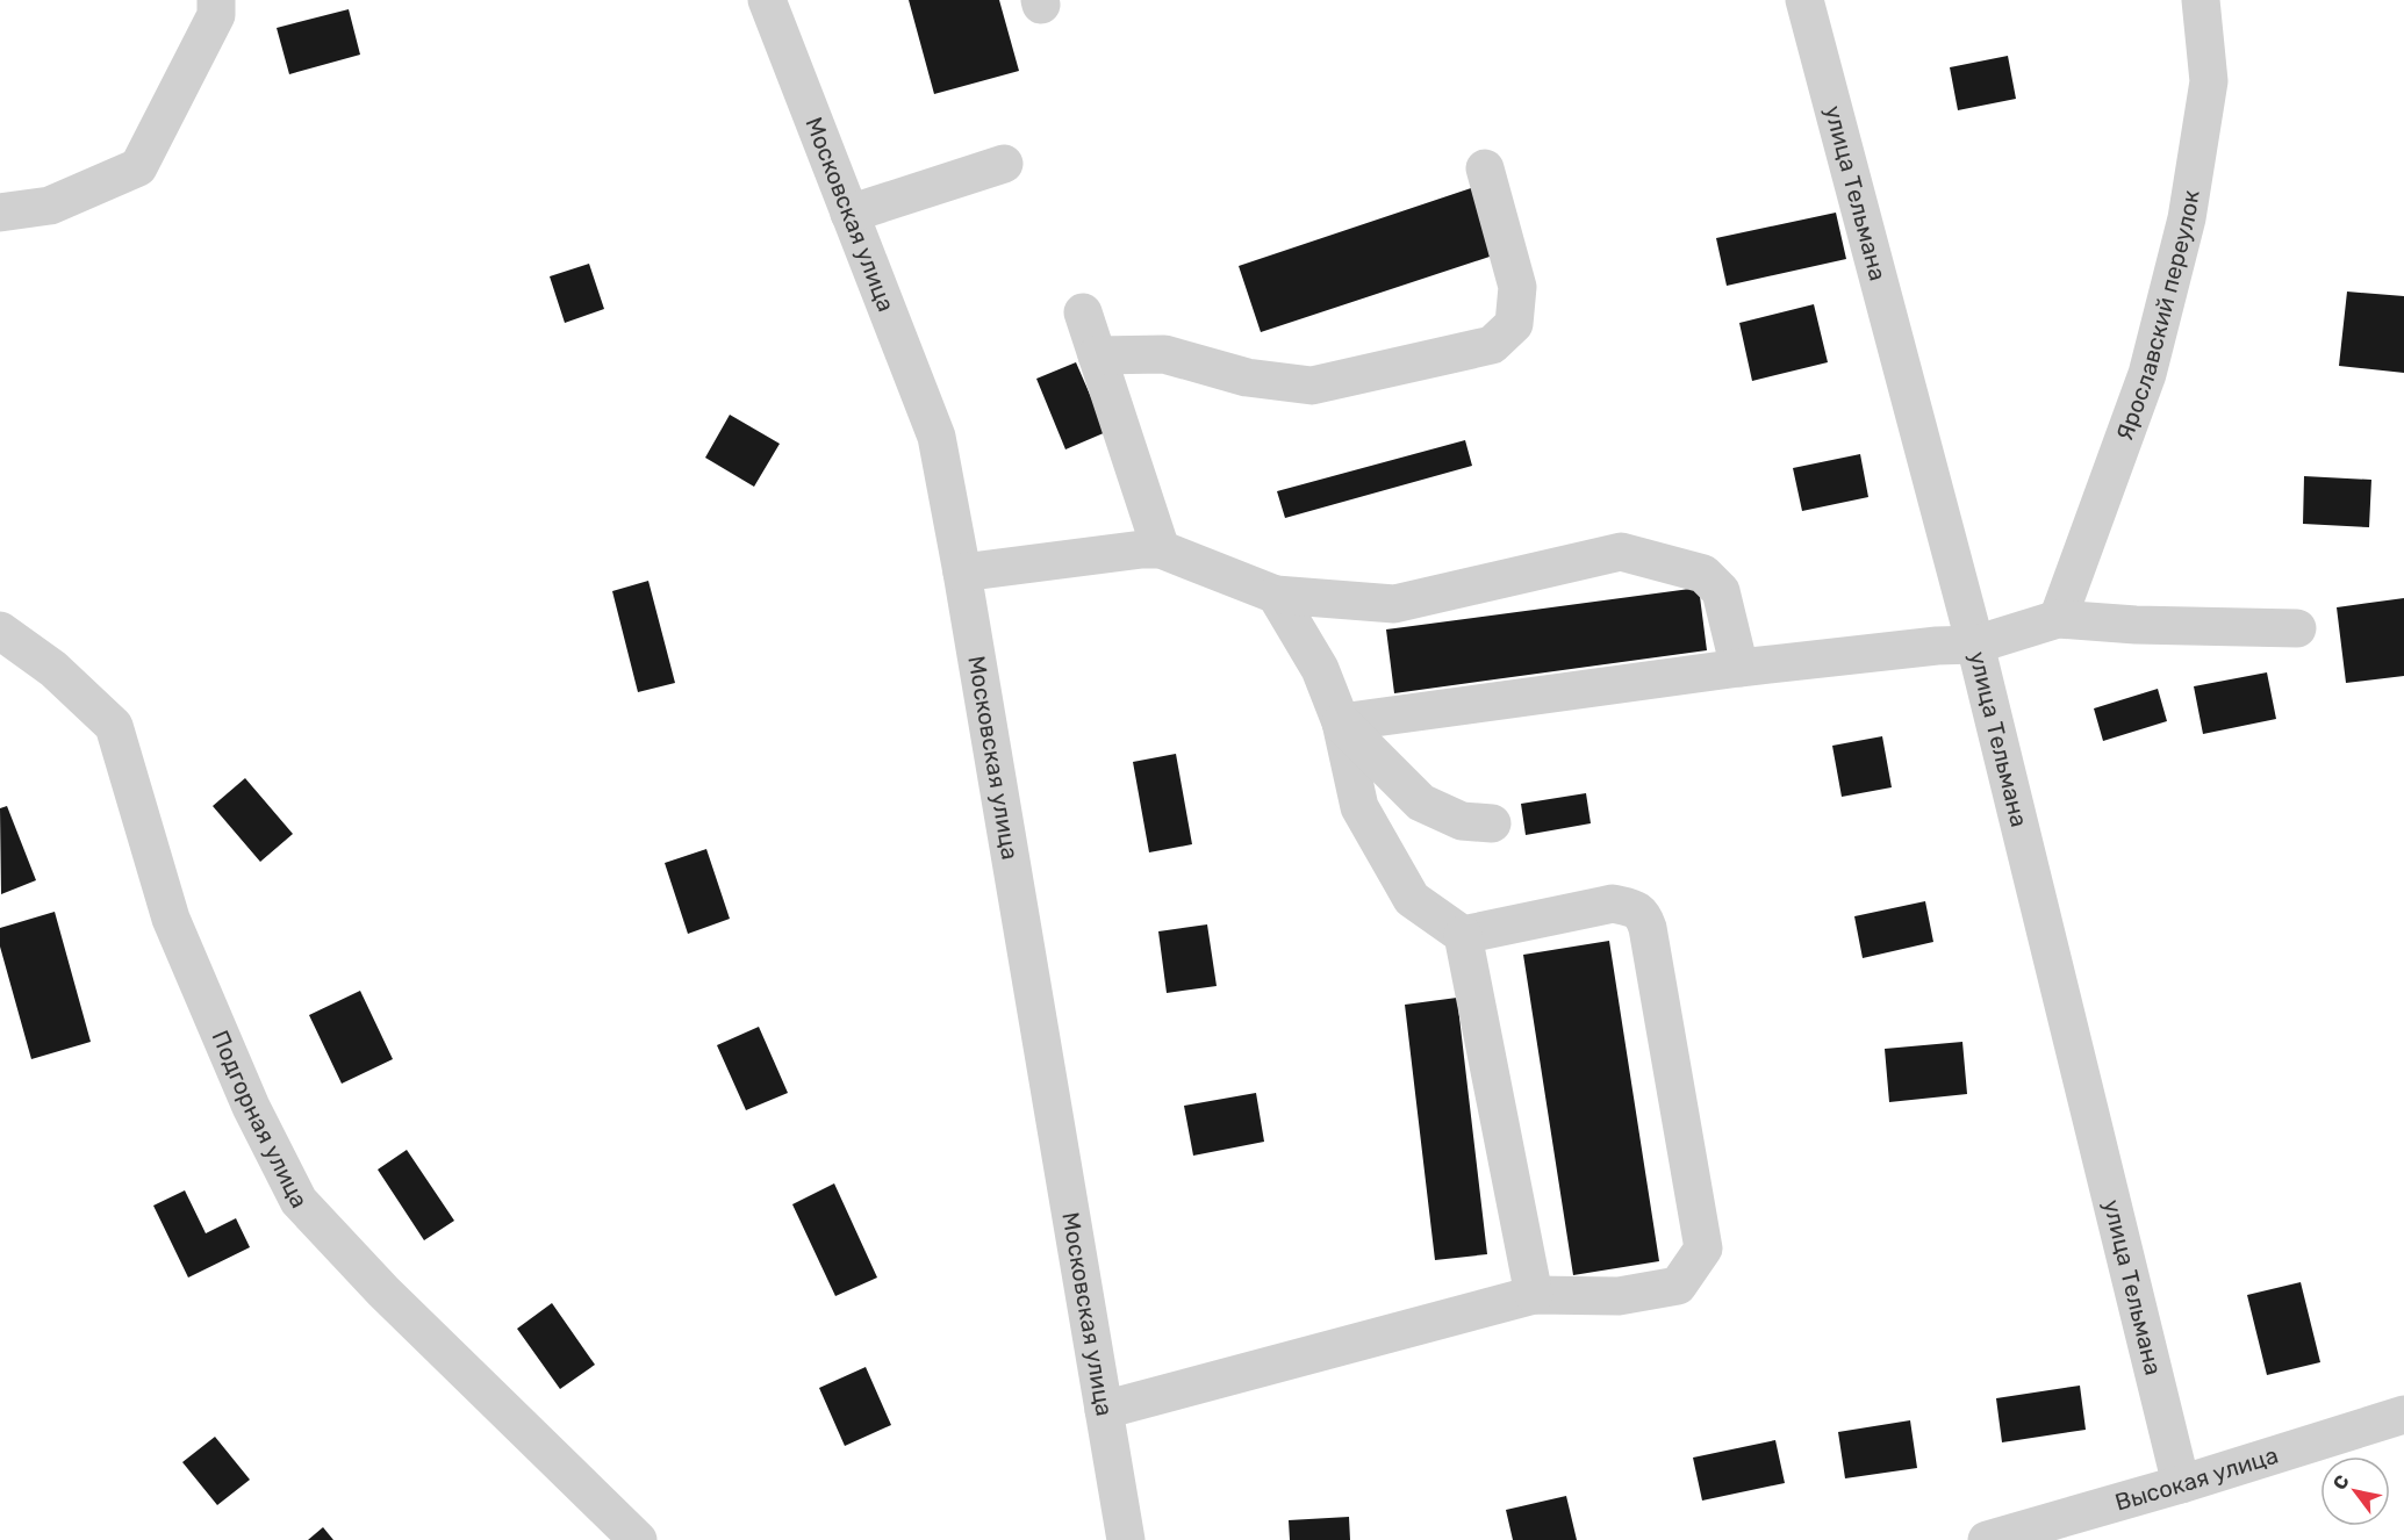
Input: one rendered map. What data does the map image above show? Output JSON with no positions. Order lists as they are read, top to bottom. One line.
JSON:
{"streets":{"street":["улица Тельмана","Московская улица","Ярославский переулок","Подгорная улица","Высокая улица"]},"crossings":[["улица Тельмана","Высокая улица"]],"north":"top left"}
